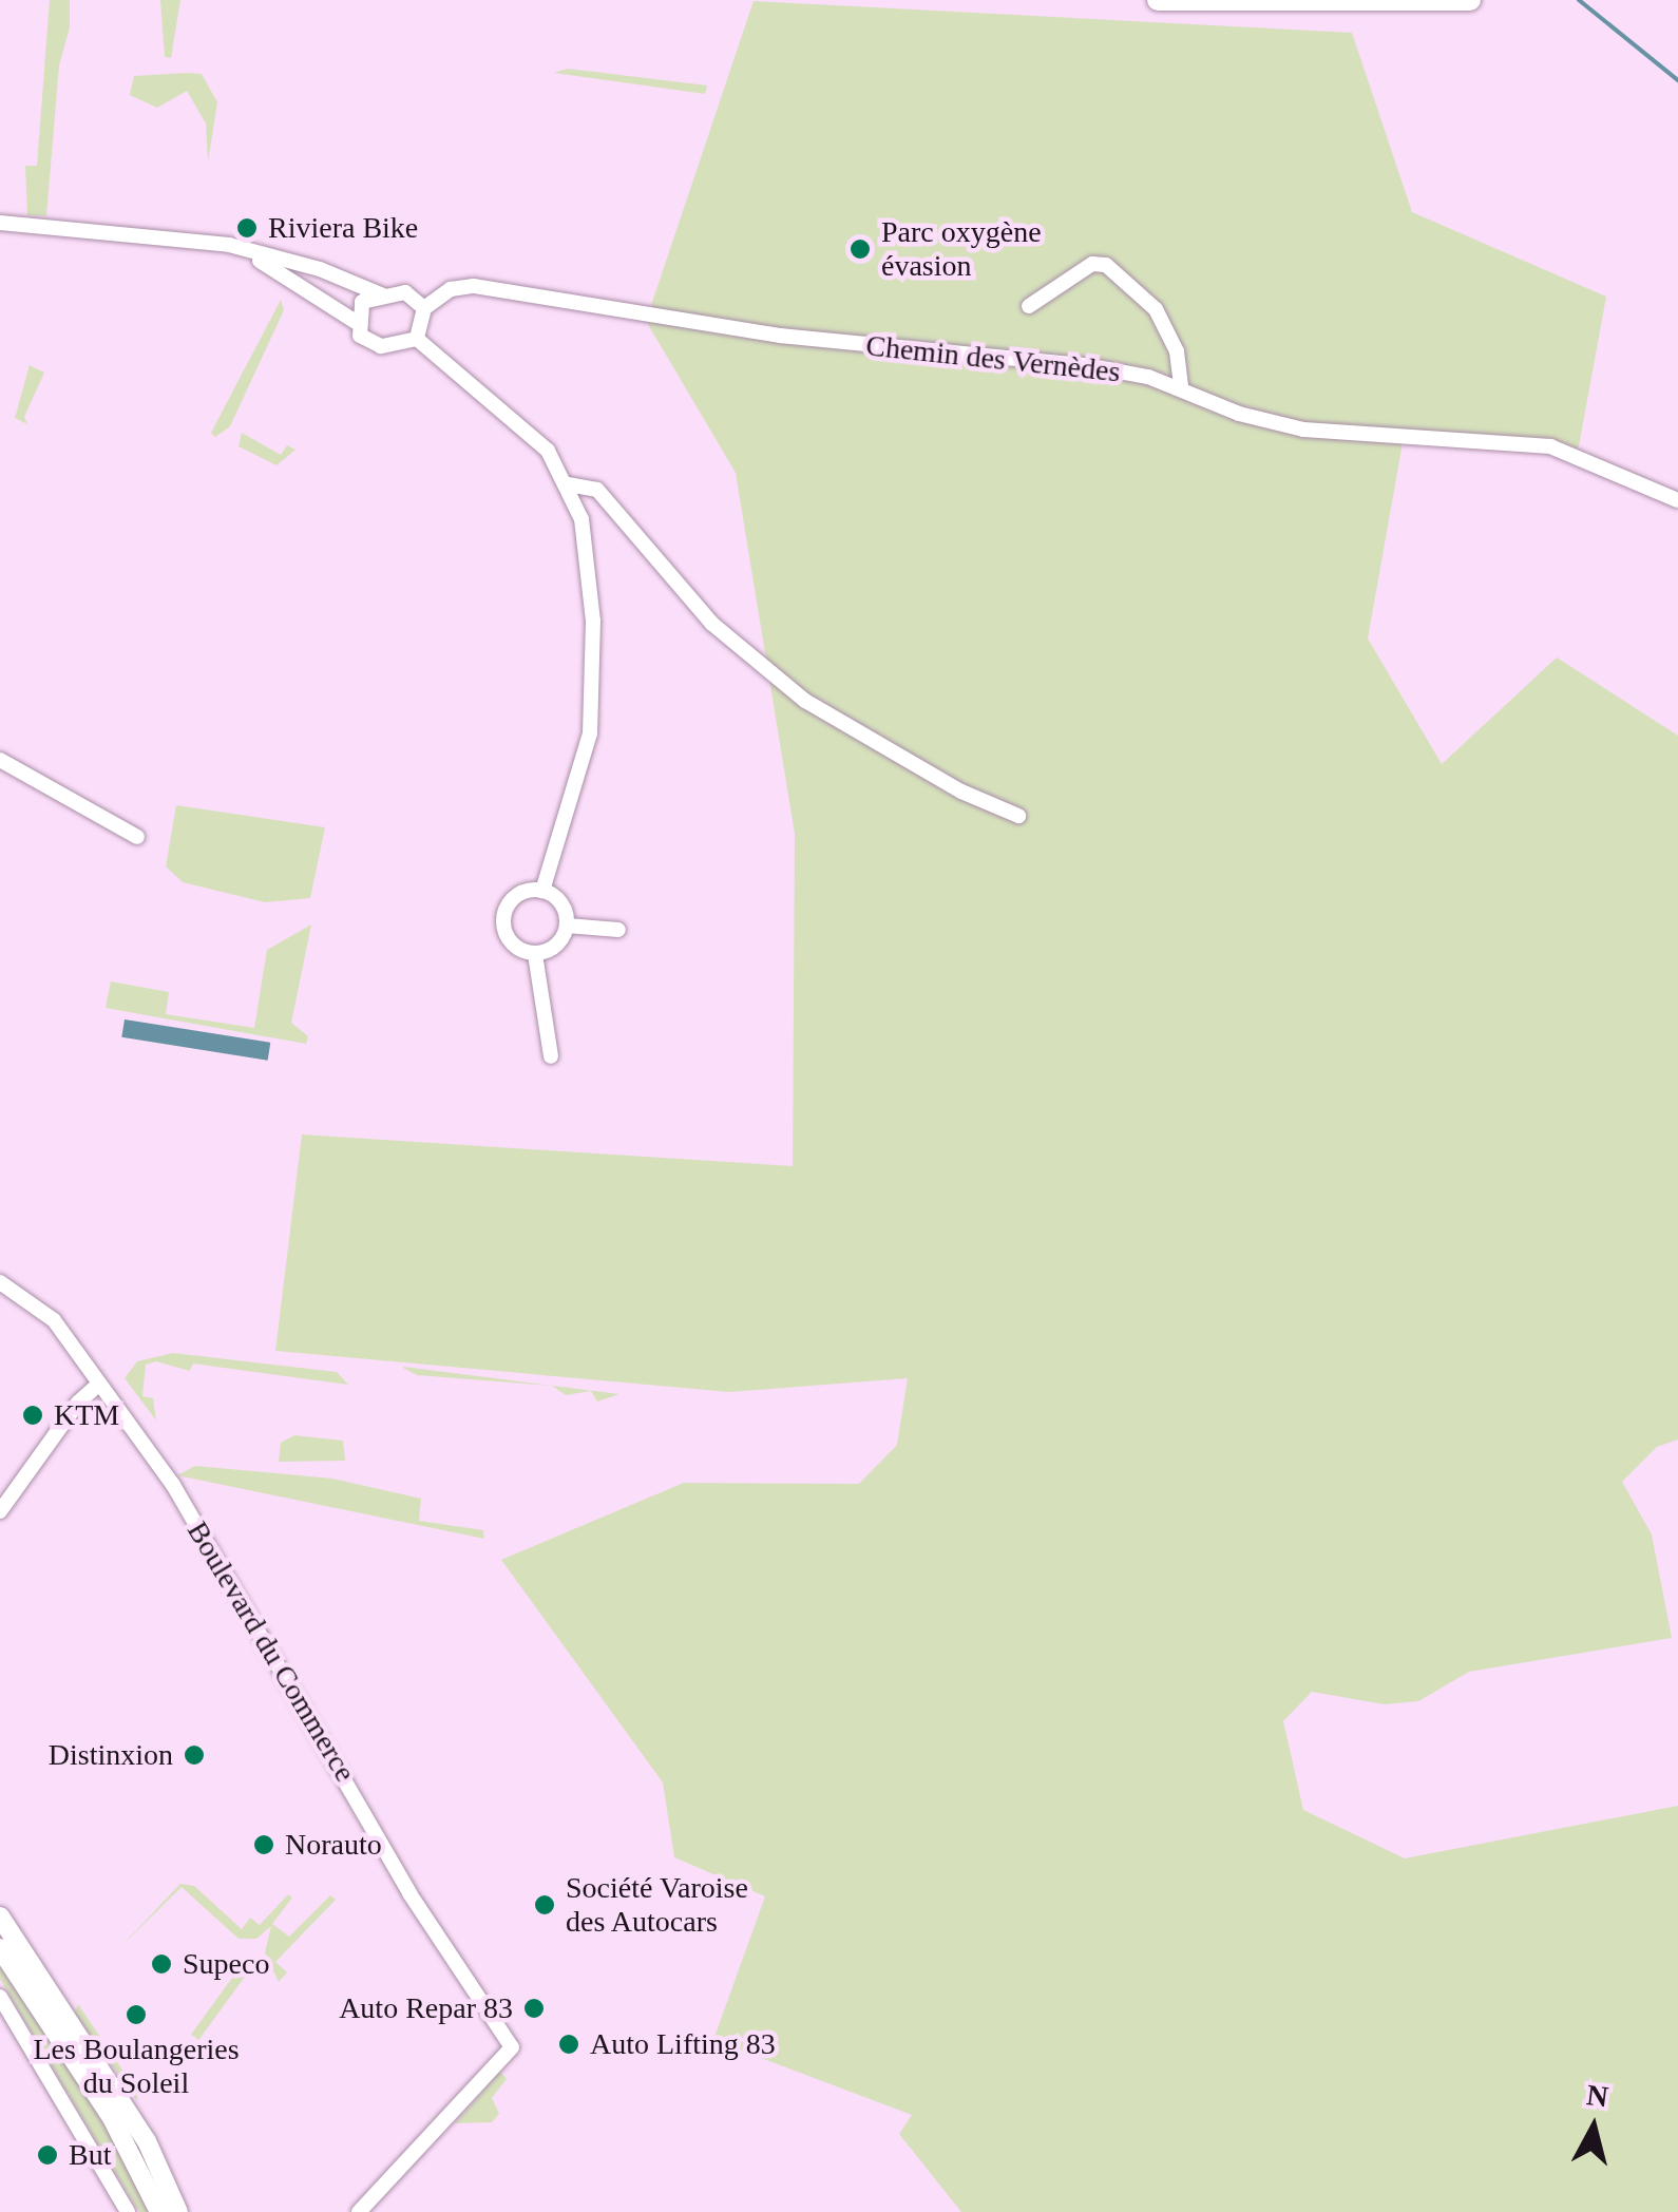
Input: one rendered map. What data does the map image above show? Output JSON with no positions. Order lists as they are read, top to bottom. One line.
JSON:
{"streets":{"street":["Chemin des Vernèdes","Boulevard du Commerce"]},"places":["Riviera Bike","Parc oxygène évasion","KTM","Distinxion","Norauto","Société Varoise des Autocars","Supeco","Auto Repar 83","Les Boulangeries du Soleil","Auto Lifting 83","But"],"north":"top"}
